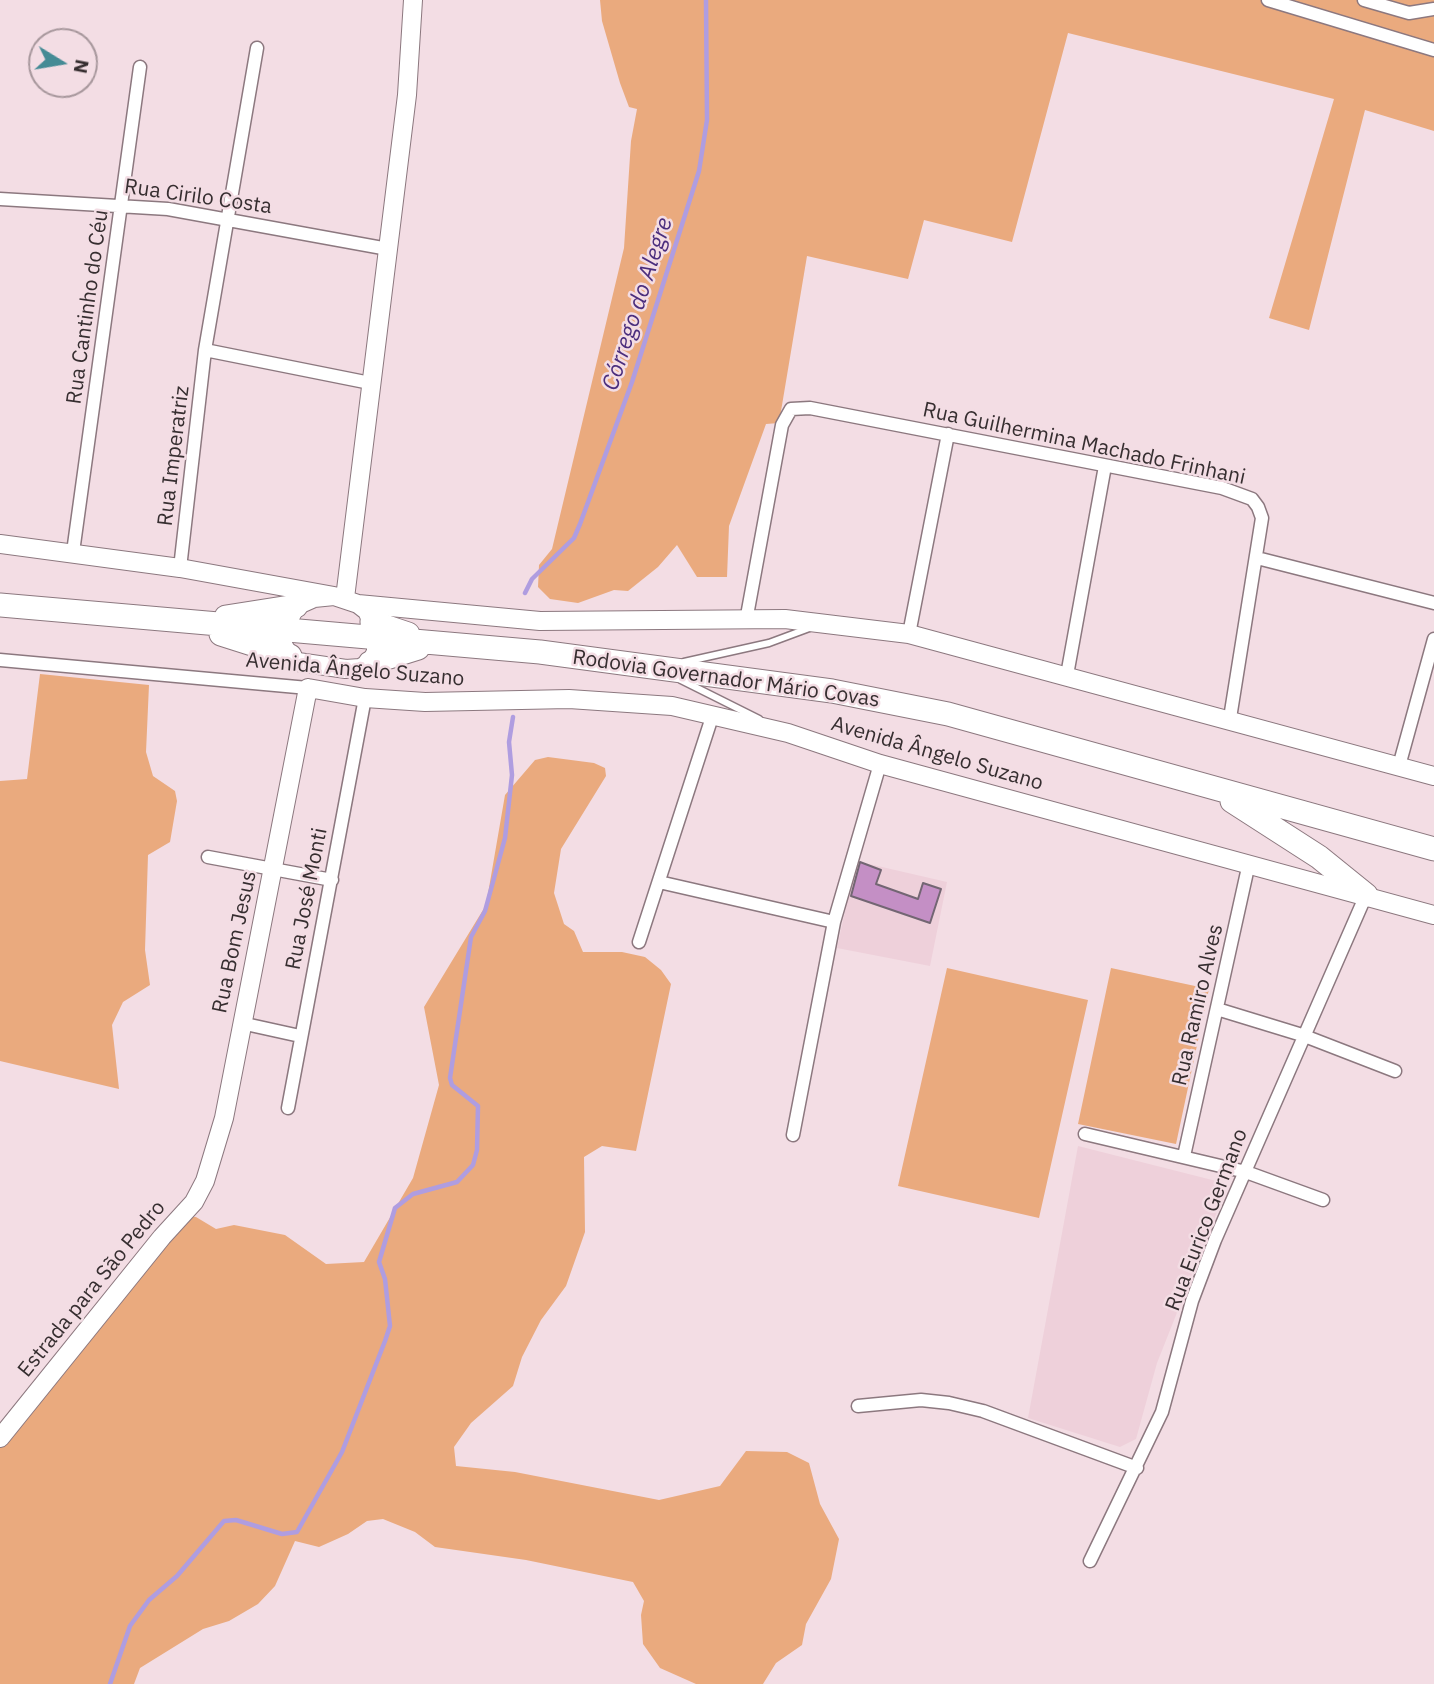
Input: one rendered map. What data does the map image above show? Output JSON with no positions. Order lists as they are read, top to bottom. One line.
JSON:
{"streets":{"highway":["Rodovia Governador Mário Covas"],"main road":["Avenida Ângelo Suzano","Rua Bom Jesus","Estrada para São Pedro"],"street":["Rua Cirilo Costa","Rua Cantinho do Céu","Rua Guilhermina Machado Frinhani","Rua Imperatriz","Rua José Monti","Rua Ramiro Alves","Rua Eurico Germano"]},"crossings":[["Rua Cirilo Costa","Rua Cantinho do Céu"],["Rua Cirilo Costa","Rua Imperatriz"],["Avenida Ângelo Suzano","Rua José Monti"],["Avenida Ângelo Suzano","Rua Bom Jesus"],["Avenida Ângelo Suzano","Rua Ramiro Alves"],["Avenida Ângelo Suzano","Rua Eurico Germano"],["Rua Bom Jesus","Estrada para São Pedro"]],"water":["Córrego do Alegre"],"north":"right"}
